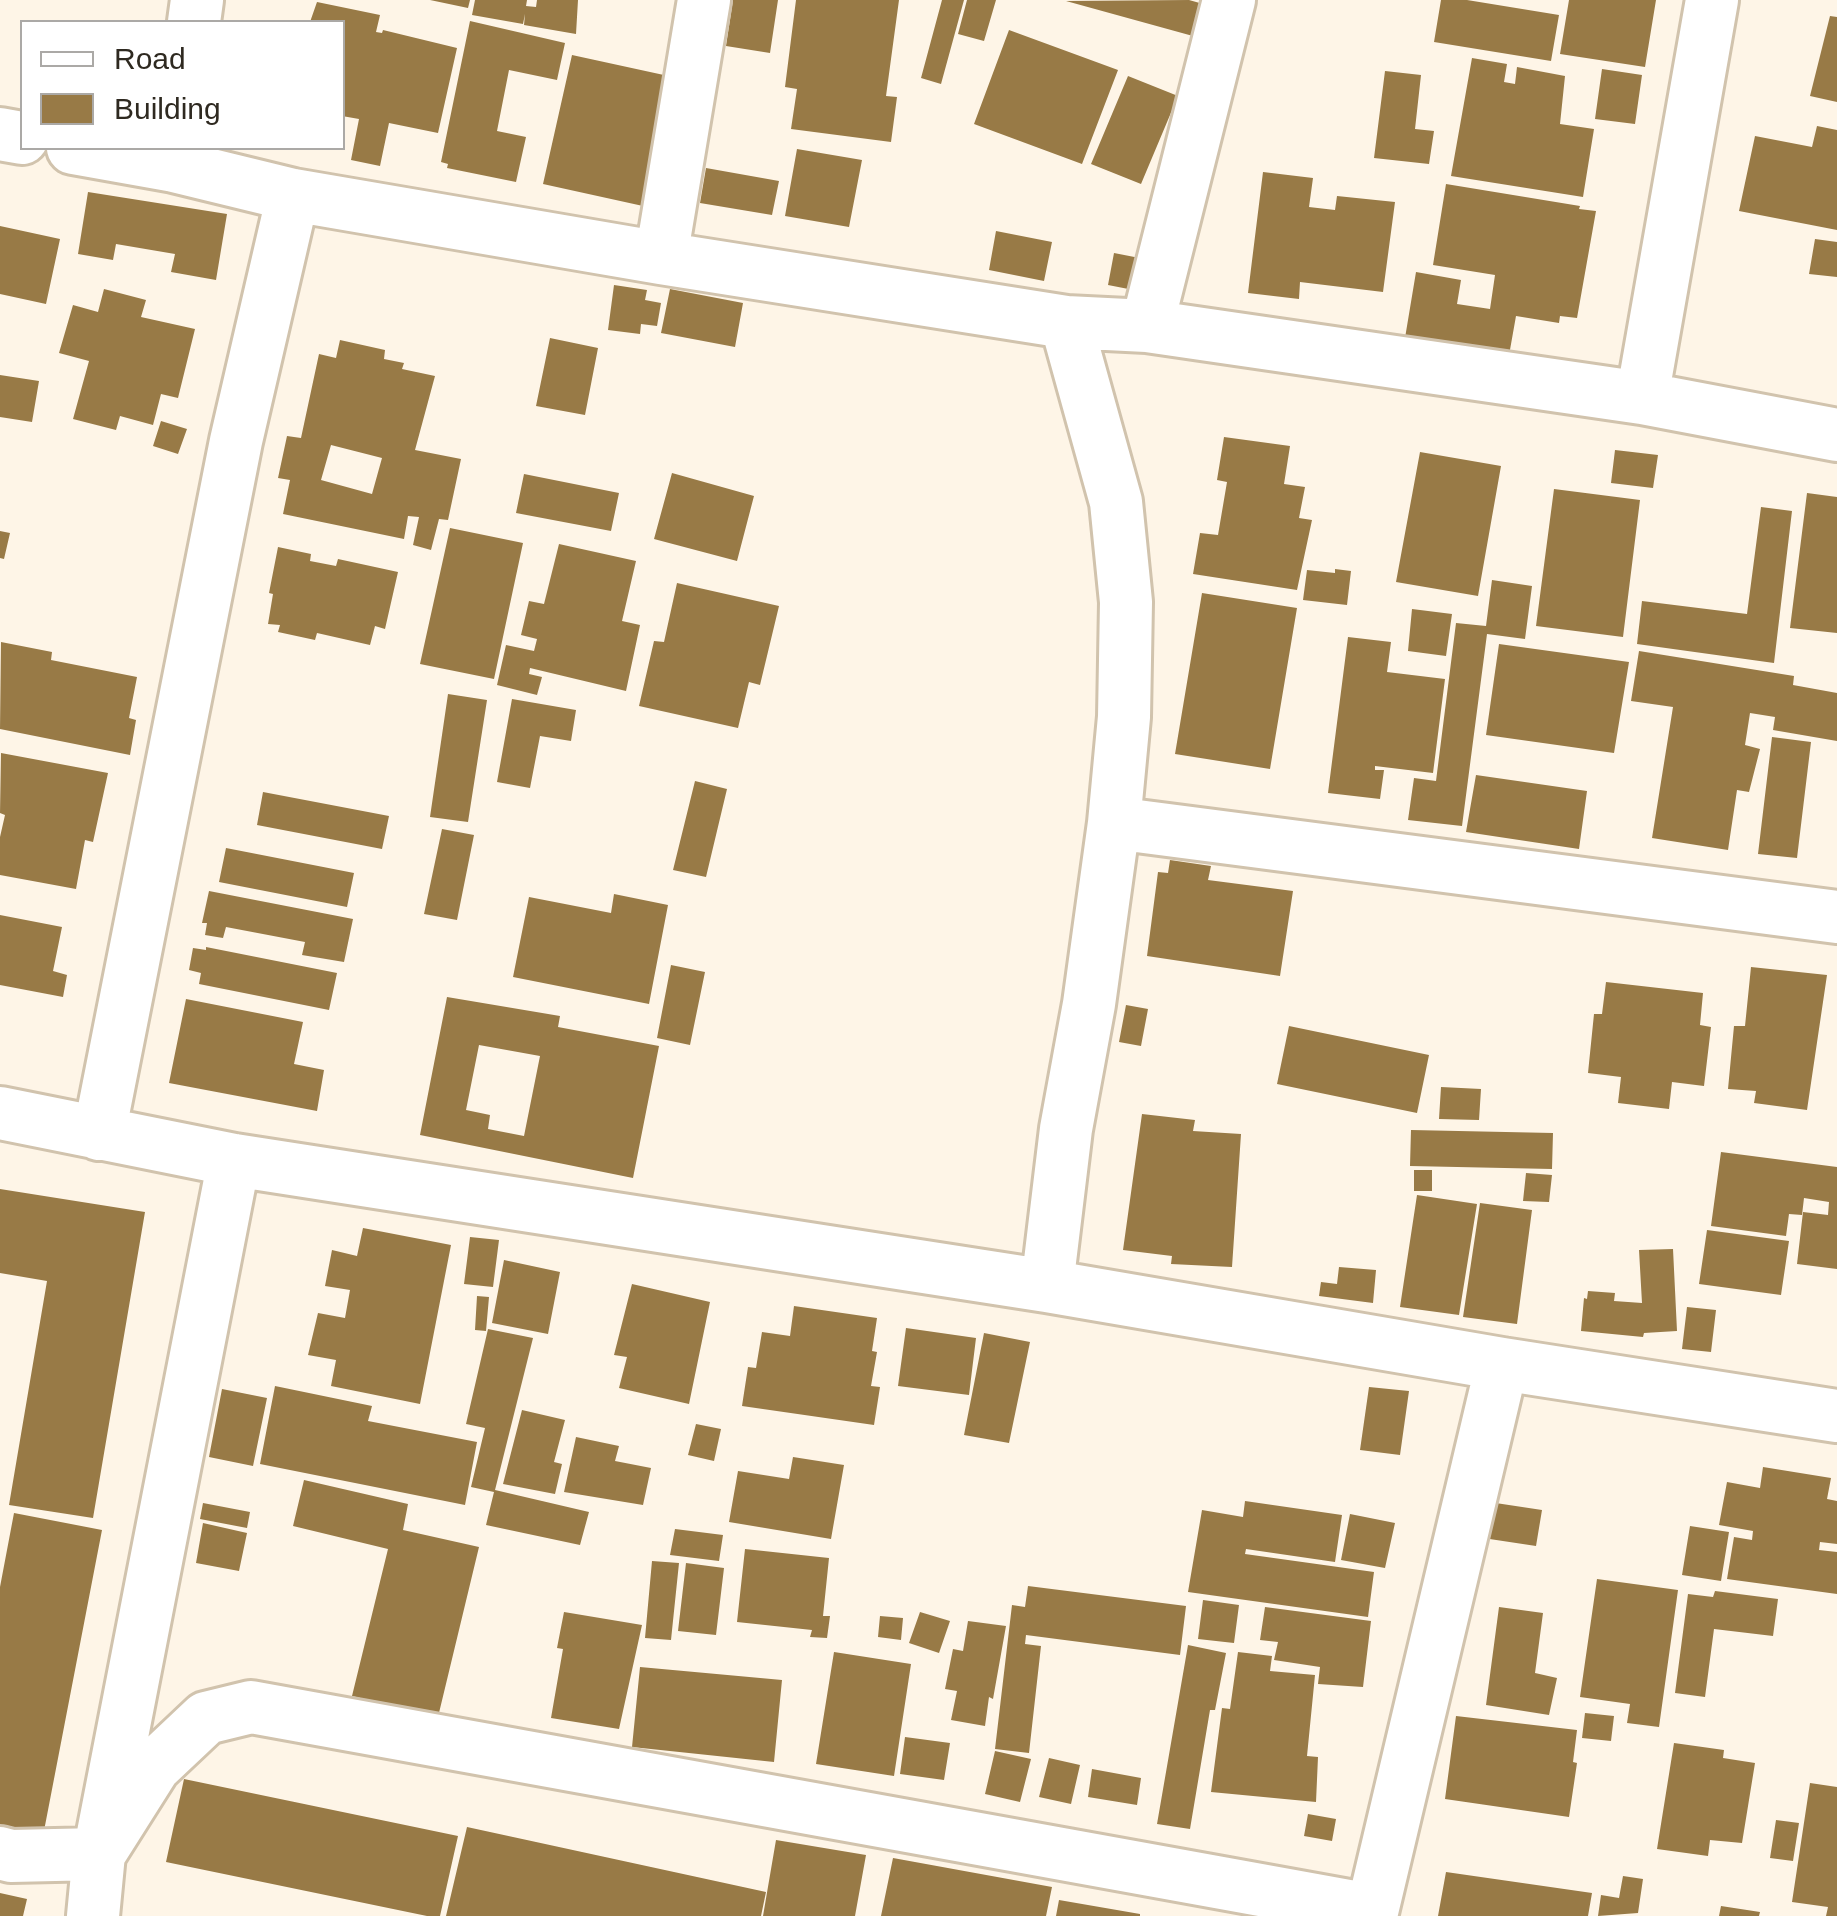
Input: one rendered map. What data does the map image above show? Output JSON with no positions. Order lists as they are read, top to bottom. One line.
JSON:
{"legend":["Road","Building"]}
